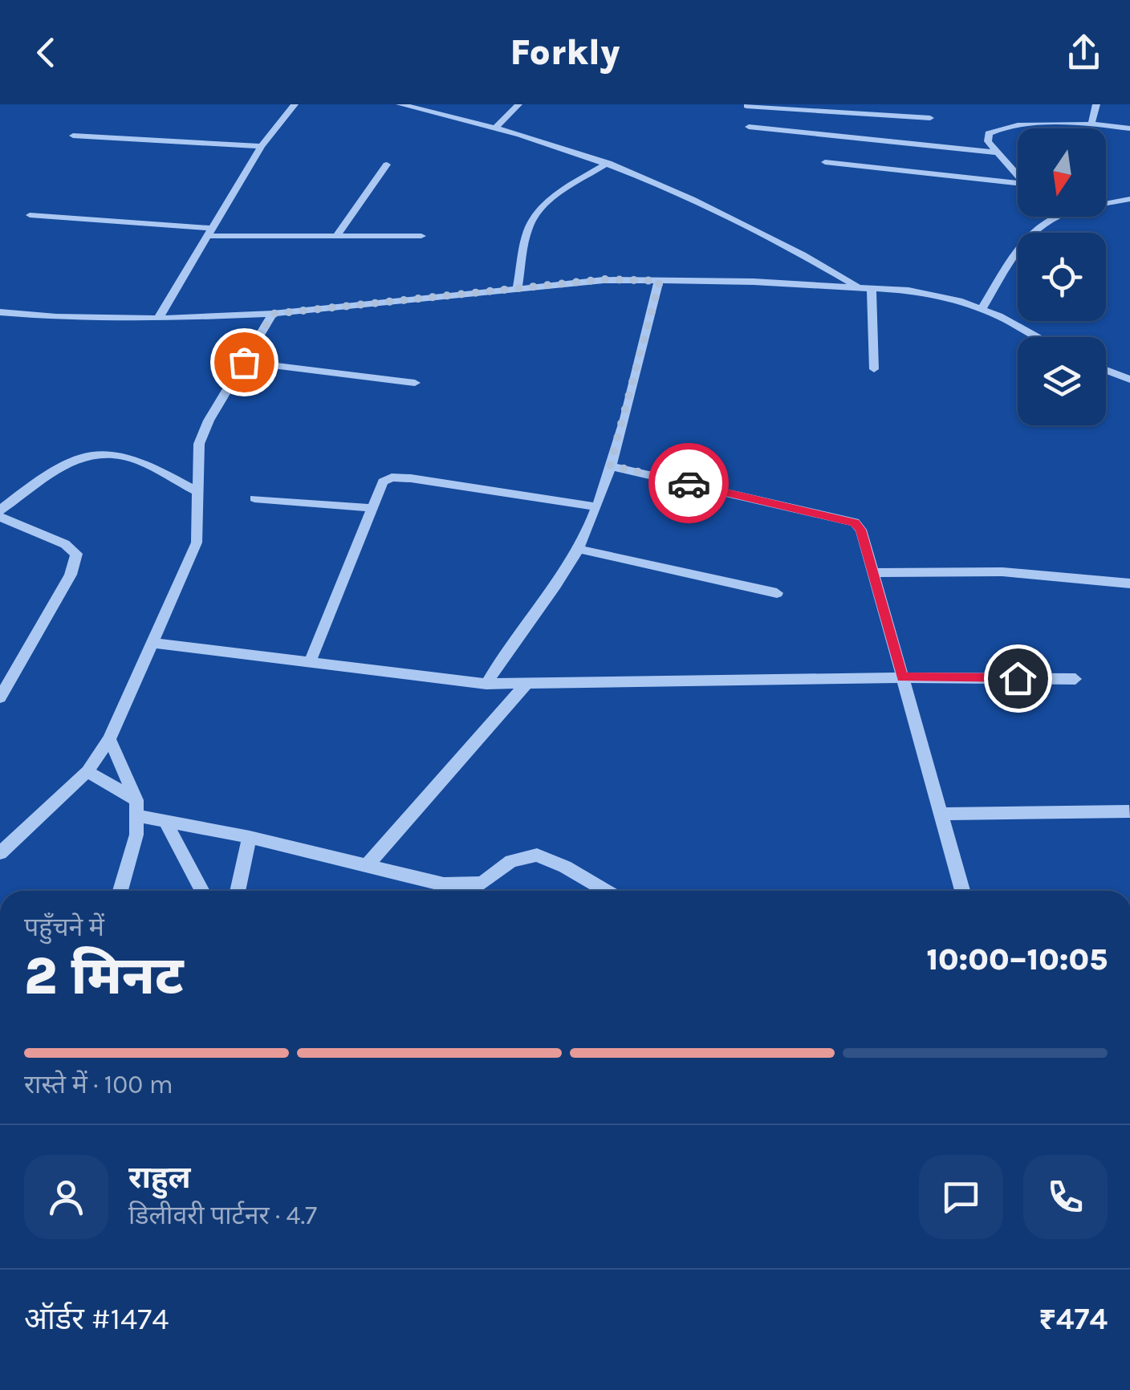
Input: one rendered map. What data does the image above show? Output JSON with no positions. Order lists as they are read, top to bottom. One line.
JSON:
{"north":"bottom","page":{"header":"Forkly","heading":["2 मिनट","पहुँचने में","10:00–10:05"],"panel":["राहुल","डिलीवरी पार्टनर · 4.7","ऑर्डर #1474","₹474"],"bar":"रास्ते में · 100 m"}}
